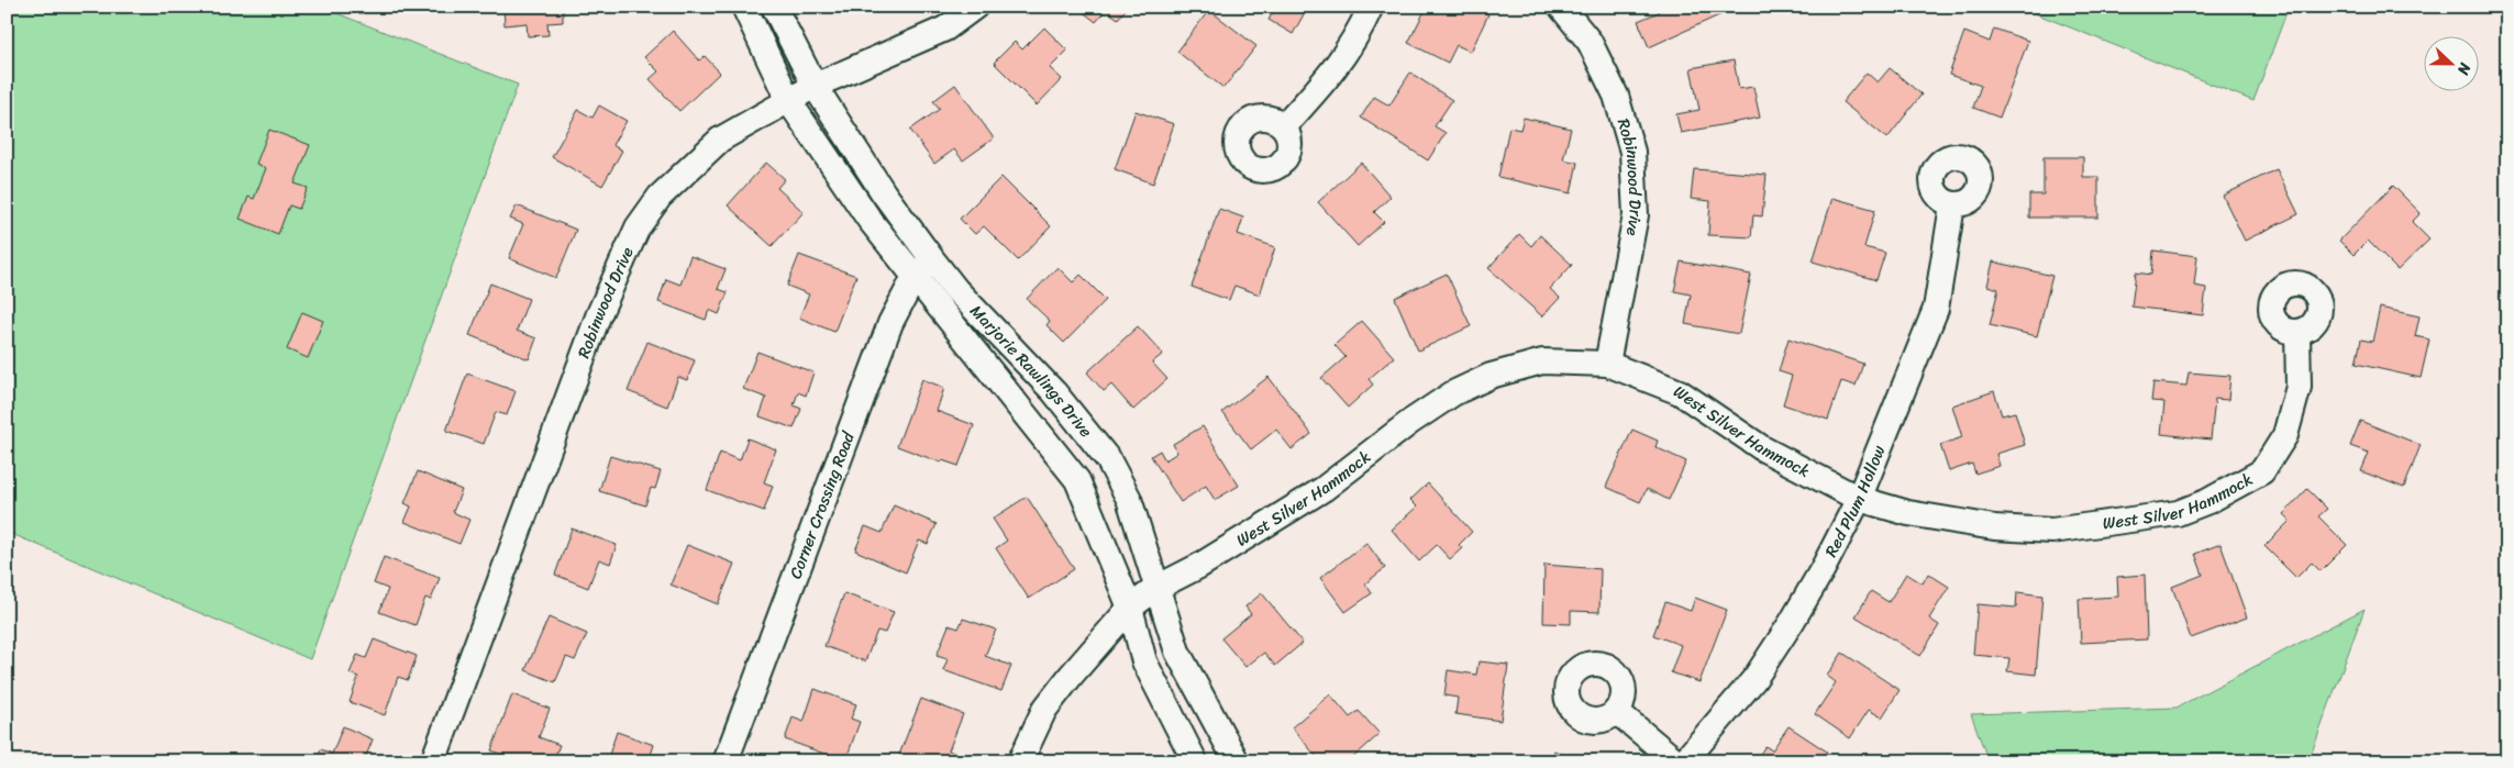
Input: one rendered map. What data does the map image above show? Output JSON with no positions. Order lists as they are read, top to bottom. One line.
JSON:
{"streets":{"street":["Robinwood Drive","Marjorie Rawlings Drive","West Silver Hammock","Red Plum Hollow","Corner Crossing Road"]},"crossings":[["Robinwood Drive","Marjorie Rawlings Drive"],["Robinwood Drive","West Silver Hammock"],["Marjorie Rawlings Drive","West Silver Hammock"],["Marjorie Rawlings Drive","Corner Crossing Road"],["West Silver Hammock","Red Plum Hollow"]],"north":"right"}
